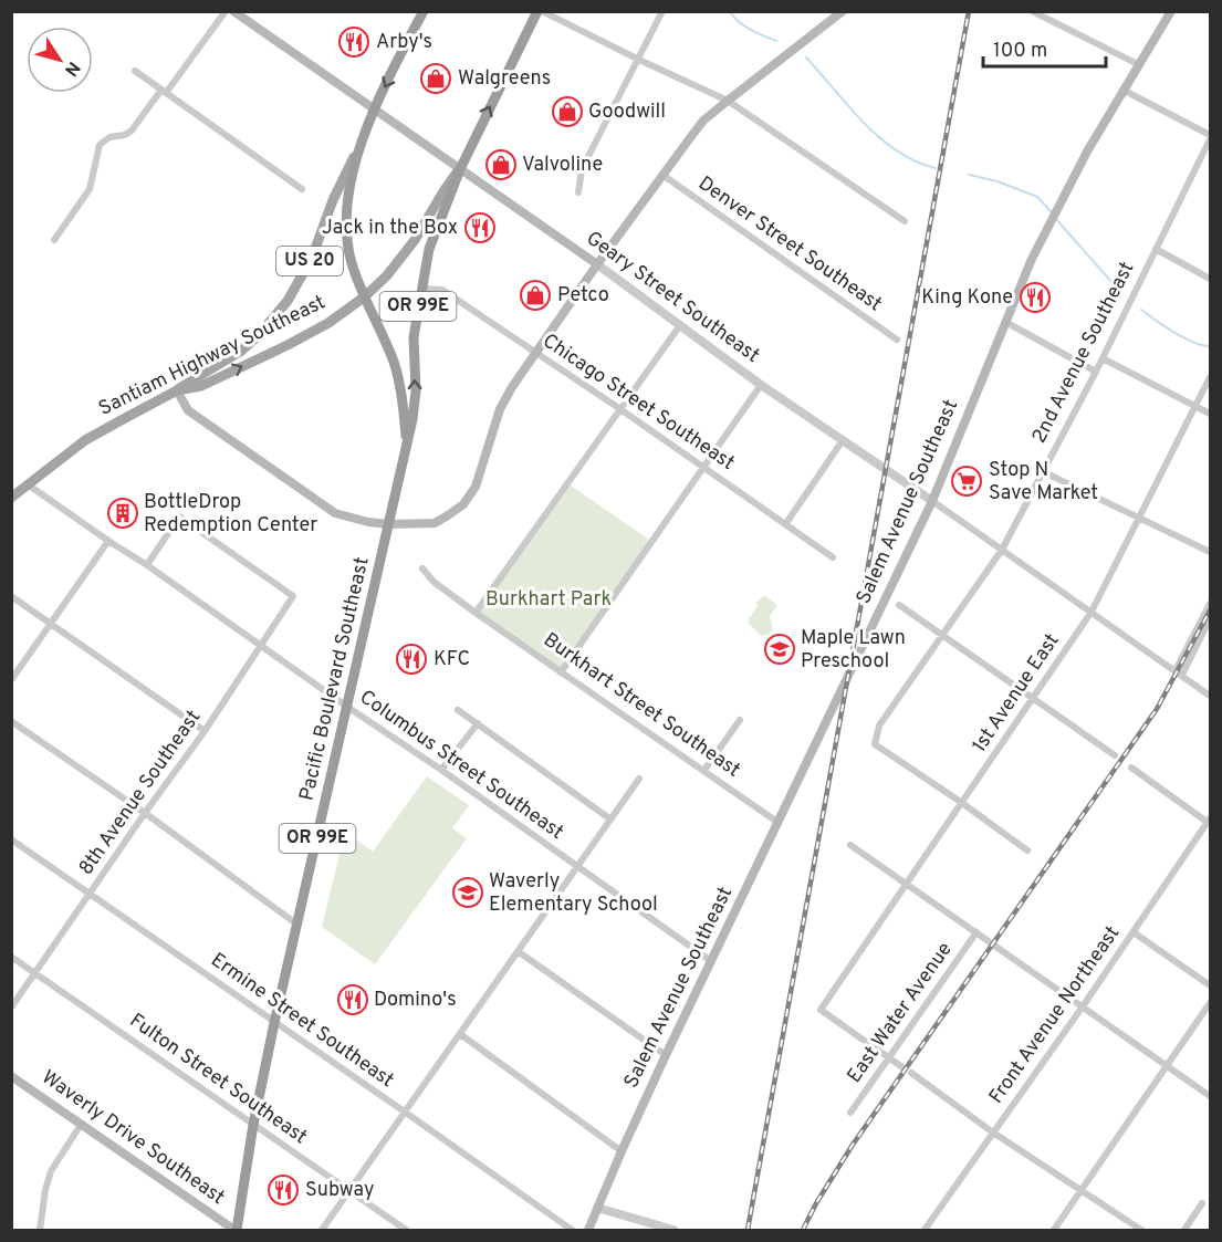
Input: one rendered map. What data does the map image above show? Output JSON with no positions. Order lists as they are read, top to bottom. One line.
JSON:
{"streets":{"highway":["US 20","OR 99E","Pacific Boulevard Southeast"],"main road":["Geary Street Southeast","Santiam Highway Southeast","Salem Avenue Southeast","Waverly Drive Southeast"],"street":["Denver Street Southeast","2nd Avenue Southeast","Chicago Street Southeast","1st Avenue East","Burkhart Street Southeast","Columbus Street Southeast","8th Avenue Southeast","East Water Avenue","Front Avenue Northeast","Ermine Street Southeast","Fulton Street Southeast"]},"crossings":[["US 20","Geary Street Southeast"],["US 20","Santiam Highway Southeast"],["US 20","Pacific Boulevard Southeast"],["Geary Street Southeast","2nd Avenue Southeast"],["Geary Street Southeast","Santiam Highway Southeast"],["Geary Street Southeast","Salem Avenue Southeast"],["Geary Street Southeast","Pacific Boulevard Southeast"],["Geary Street Southeast","1st Avenue East"],["2nd Avenue Southeast","1st Avenue East"],["Santiam Highway Southeast","Pacific Boulevard Southeast"],["Santiam Highway Southeast","Columbus Street Southeast"],["Chicago Street Southeast","Pacific Boulevard Southeast"],["Salem Avenue Southeast","Burkhart Street Southeast"],["Salem Avenue Southeast","Columbus Street Southeast"],["Pacific Boulevard Southeast","Columbus Street Southeast"],["Pacific Boulevard Southeast","Ermine Street Southeast"],["Pacific Boulevard Southeast","Fulton Street Southeast"],["Pacific Boulevard Southeast","Waverly Drive Southeast"],["1st Avenue East","East Water Avenue"],["Columbus Street Southeast","8th Avenue Southeast"],["8th Avenue Southeast","Ermine Street Southeast"],["8th Avenue Southeast","Fulton Street Southeast"]],"one_way":["Santiam Highway Southeast"],"parks":["Burkhart Park"],"places":{"restaurant":["Arby's","Jack in the Box","King Kone","KFC","Domino's","Subway"],"shop":["Walgreens","Goodwill","Valvoline","Petco"],"supermarket":["Stop N Save Market"],"building":["BottleDrop Redemption Center"],"school or university":["Maple Lawn Preschool","Waverly Elementary School"]},"scale_bar":"100 m","north":"bottom right"}
